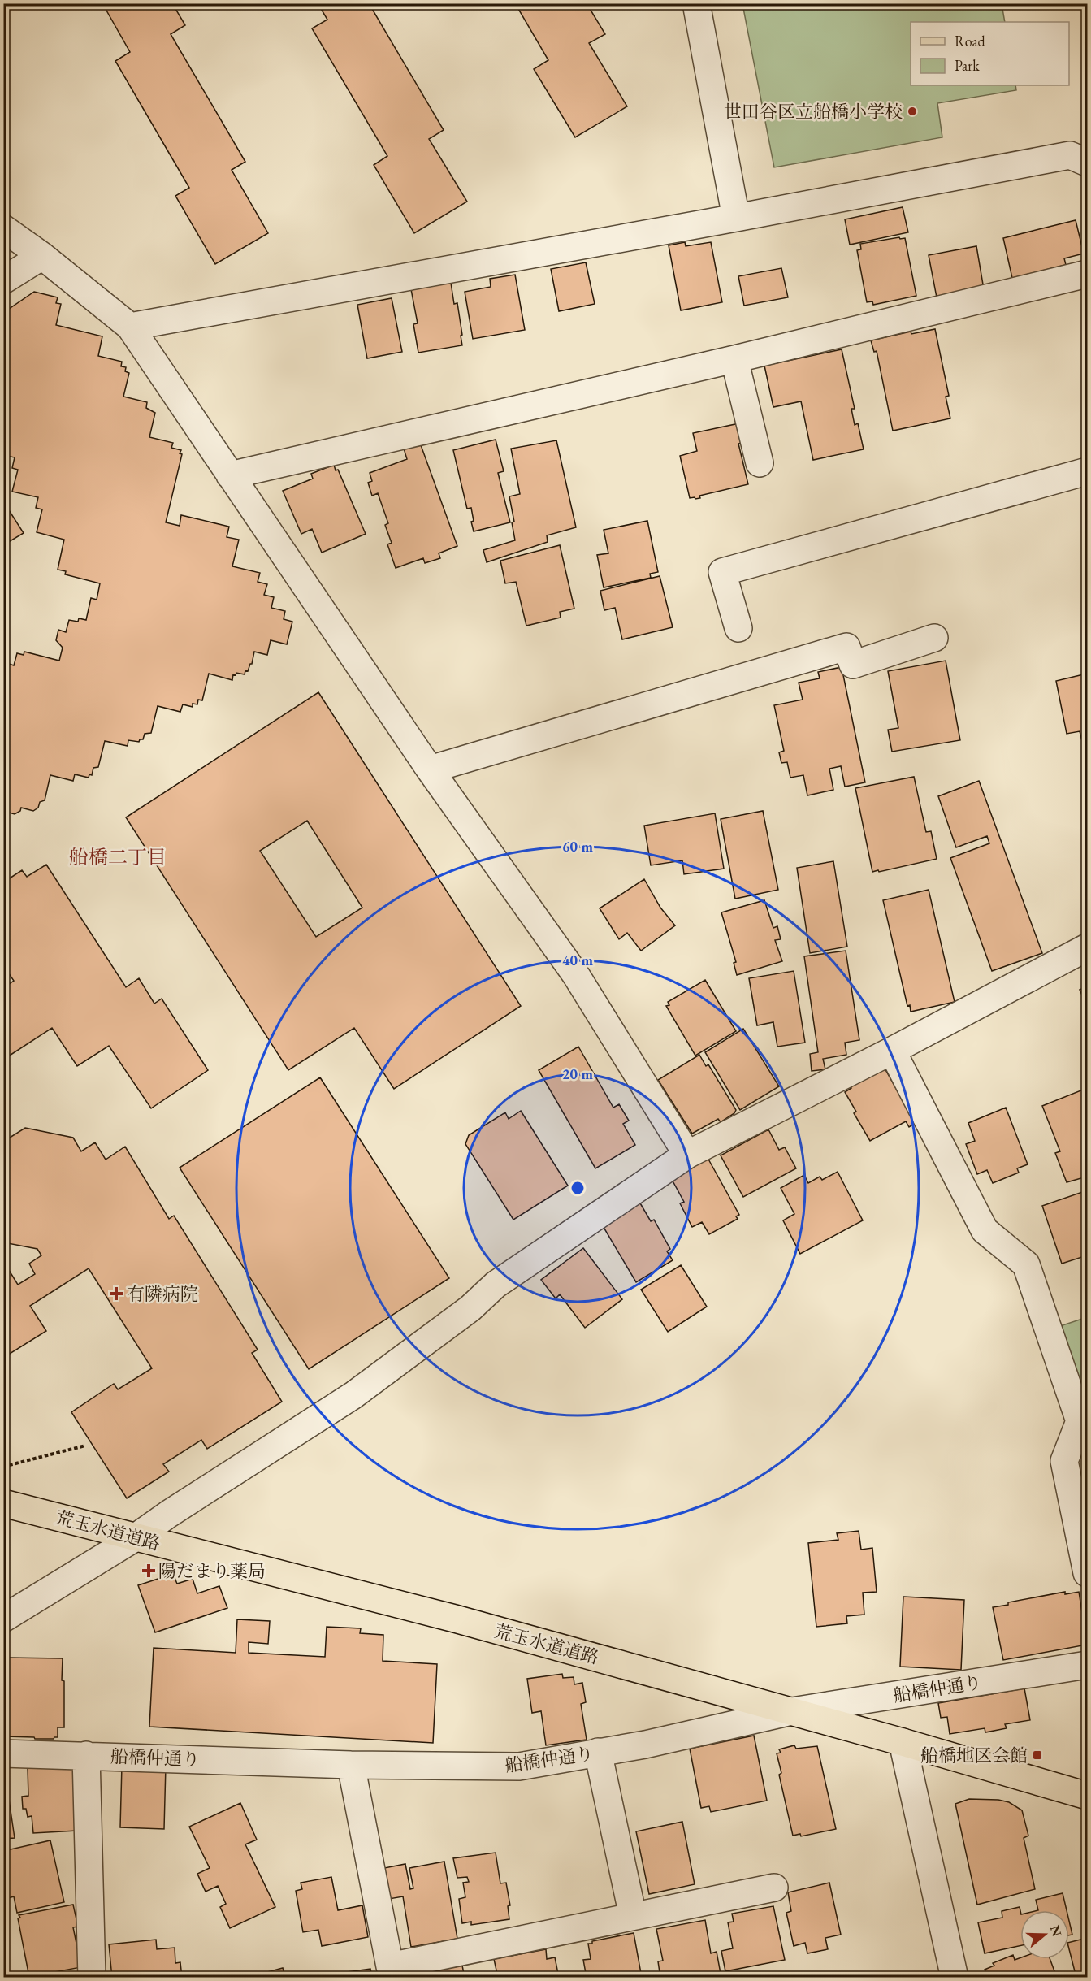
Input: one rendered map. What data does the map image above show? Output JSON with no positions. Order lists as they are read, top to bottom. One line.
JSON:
{"streets":{"main road":["荒玉水道道路"],"street":["船橋仲通り"]},"crossings":[["荒玉水道道路","船橋仲通り"]],"districts":["船橋二丁目"],"places":{"other":["世田谷区立船橋小学校"],"health":["有隣病院","陽だまり薬局"],"transit":["船橋地区会館"]},"legend":["Road","Park"],"north":"right","rings":["60 m","40 m","20 m"]}
